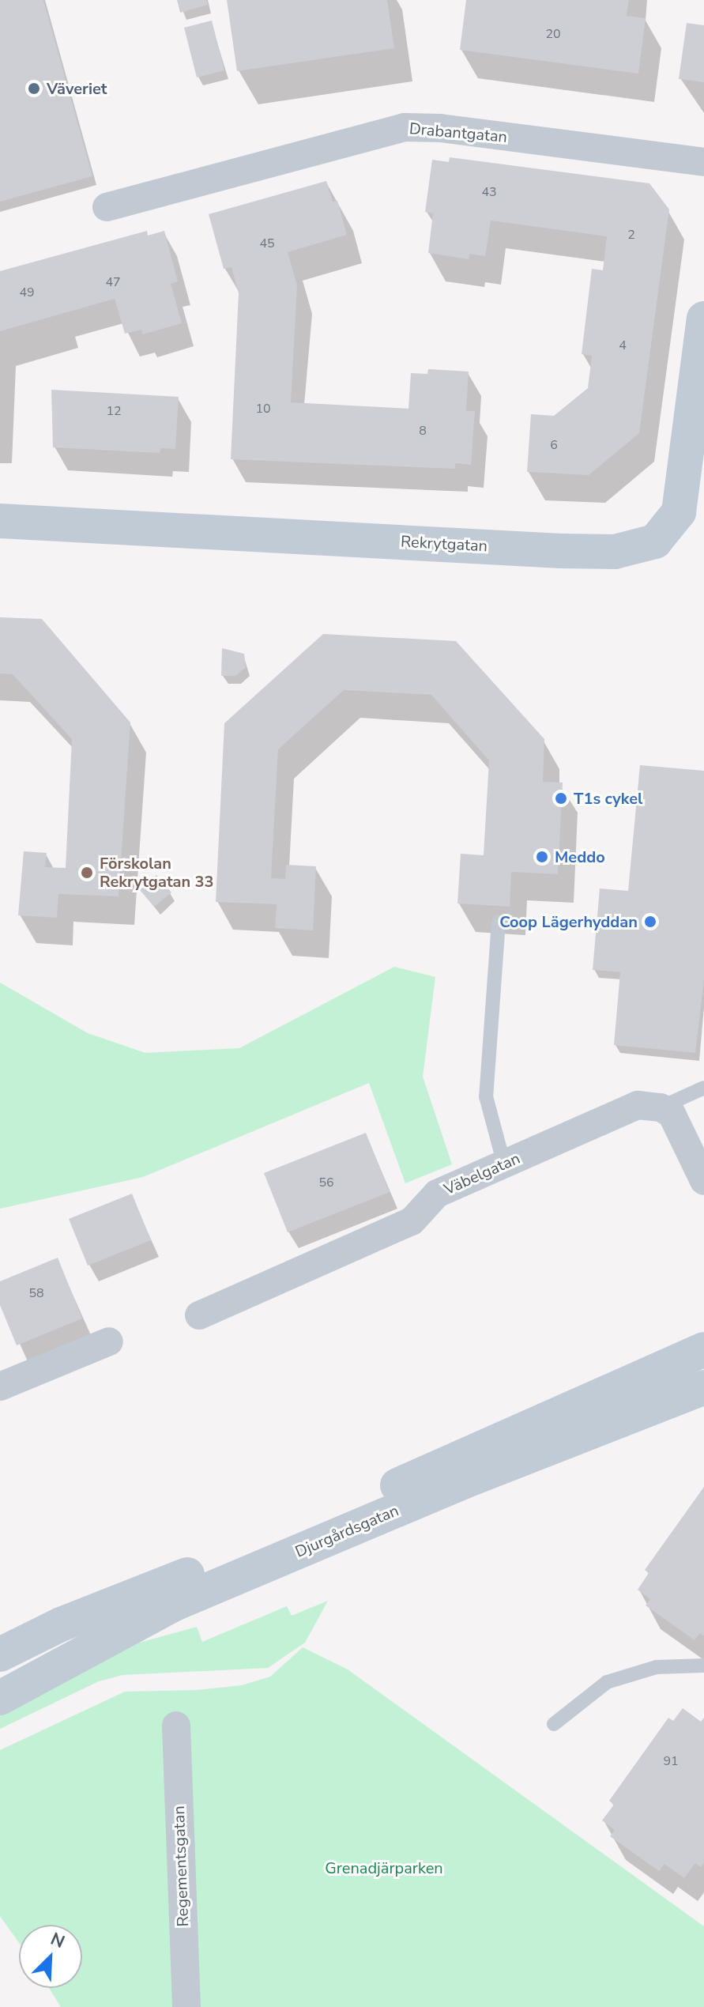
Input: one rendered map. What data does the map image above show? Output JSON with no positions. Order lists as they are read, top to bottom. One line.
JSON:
{"streets":{"main road":["Rekrytgatan","Djurgårdsgatan"],"street":["Drabantgatan","Väbelgatan","Regementsgatan"]},"parks":["Grenadjärparken"],"places":["Väveriet","T1s cykel","Meddo","Förskolan Rekrytgatan 33","Coop Lägerhyddan"],"house_numbers":["20","43","2","45","47","49","4","10","12","8","6","56","58","91"],"north":"top right"}
